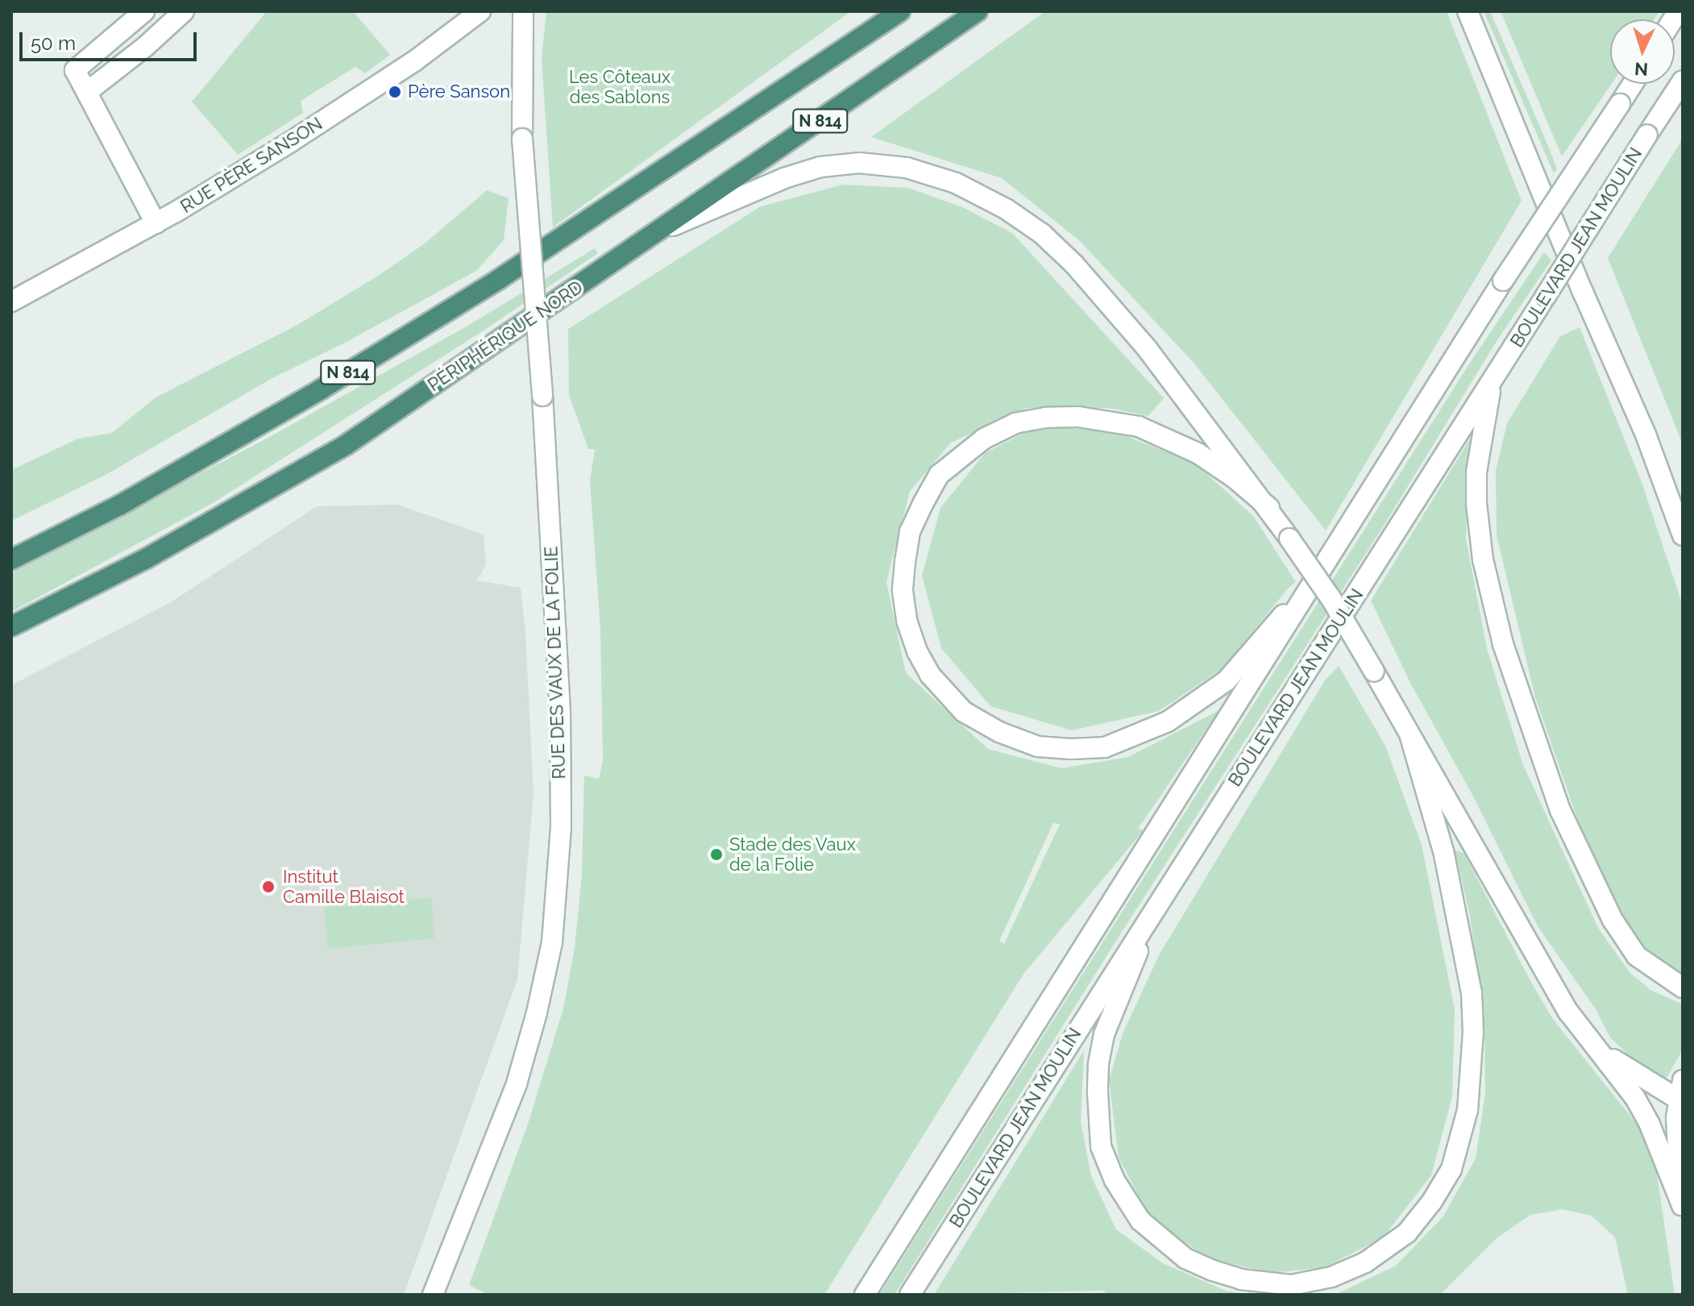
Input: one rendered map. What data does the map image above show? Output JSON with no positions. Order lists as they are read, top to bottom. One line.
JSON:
{"streets":{"highway":["N 814","PÉRIPHÉRIQUE NORD"],"main road":["RUE PÈRE SANSON","BOULEVARD JEAN MOULIN","RUE DES VAUX DE LA FOLIE"]},"parks":["Les Côteaux des Sablons"],"places":["Père Sanson","Stade des Vaux de la Folie","Institut Camille Blaisot"],"scale_bar":"50 m","north":"bottom"}
